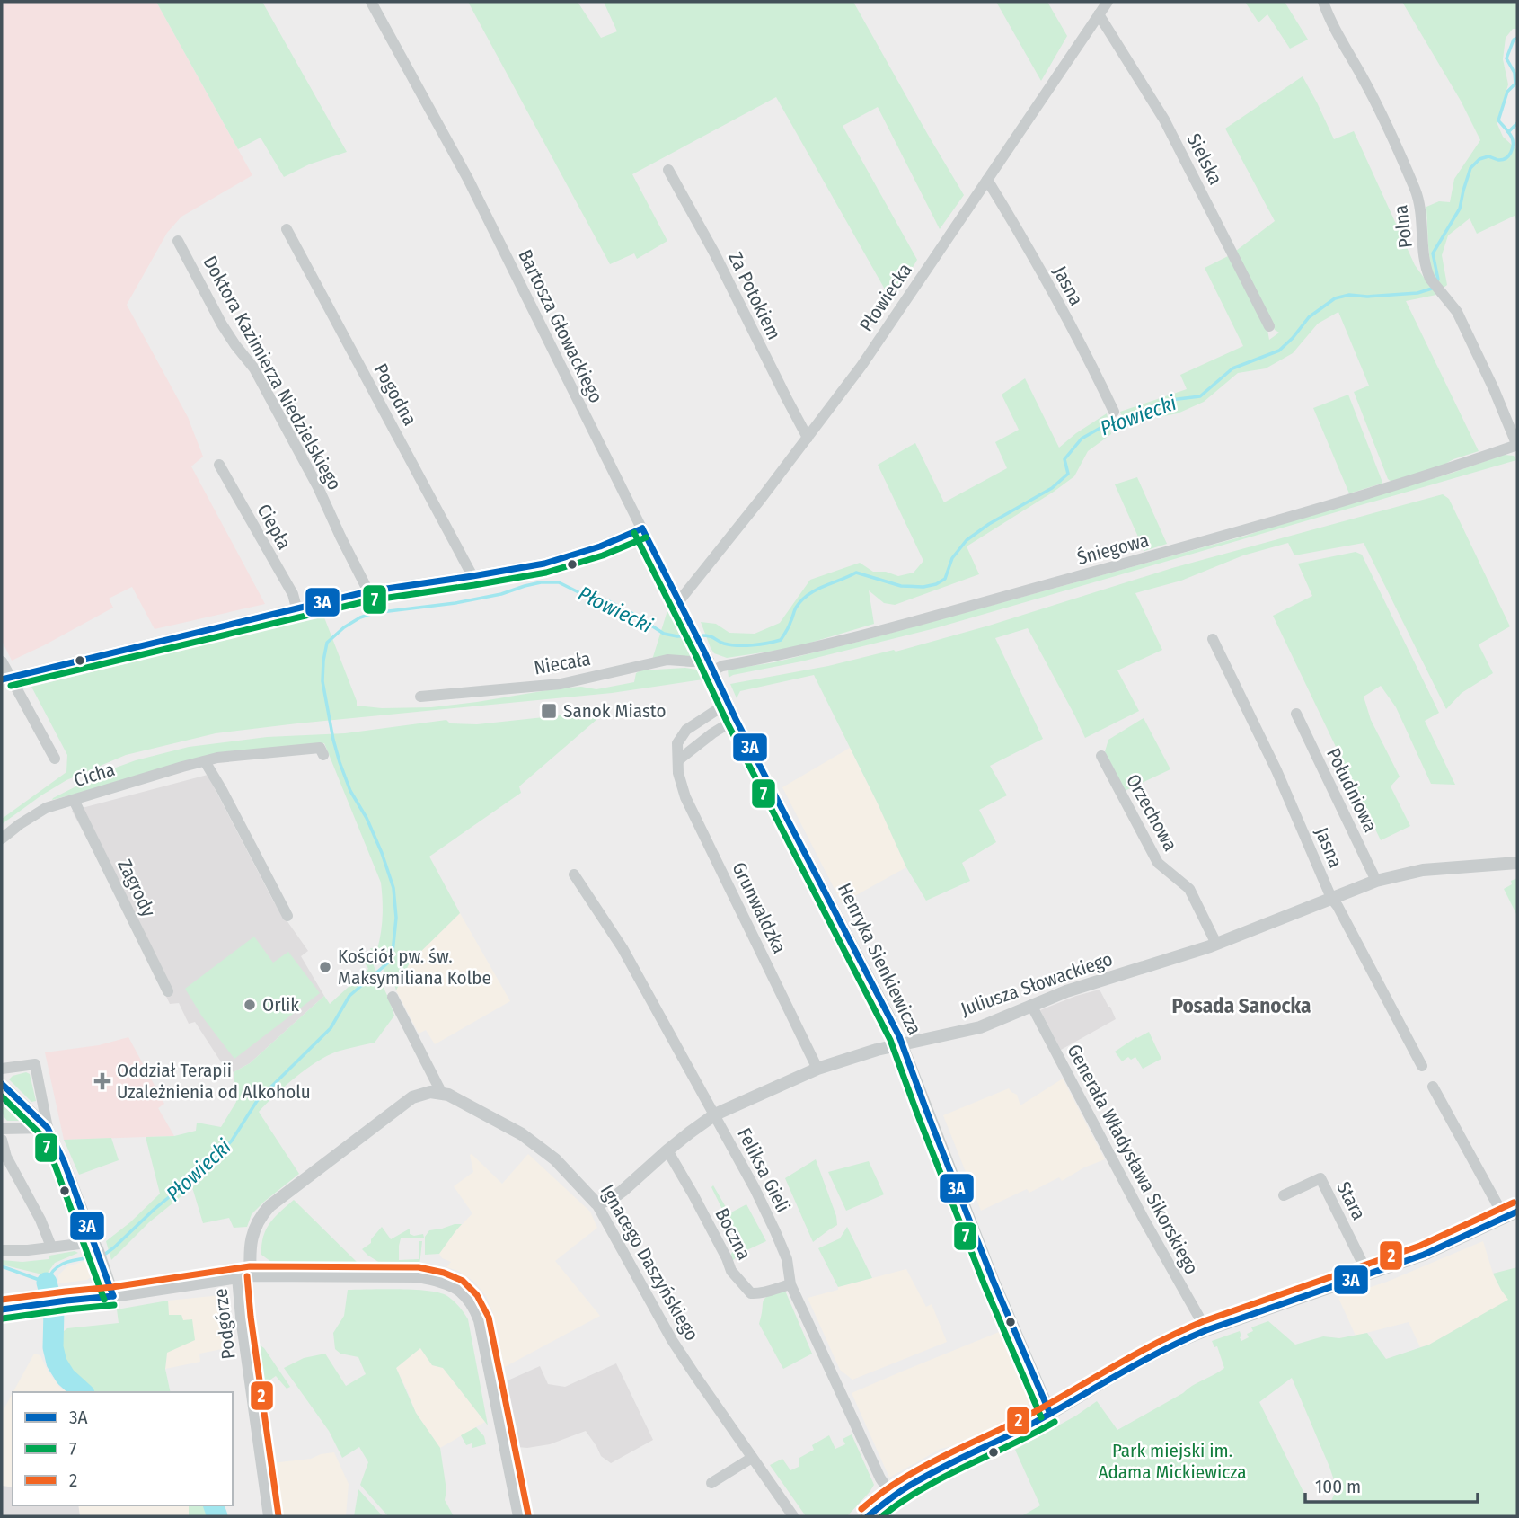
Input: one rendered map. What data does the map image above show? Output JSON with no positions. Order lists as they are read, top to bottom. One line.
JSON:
{"streets":{"street":["Sielska","Polna","Jasna","Za Potokiem","Płowiecka","Bartosza Głowackiego","Doktora Kazimierza Niedzielskiego","Pogodna","Ciepła","Śniegowa","Niecała","Cicha","Południowa","Orzechowa","Zagrody","Grunwaldzka","Henryka Sienkiewicza","Juliusza Słowackiego","Generała Władysława Sikorskiego","Feliksa Gieli","Stara","Boczna","Ignacego Daszyńskiego","Podgórze"]},"crossings":[["Sielska","Płowiecka"],["Polna","Śniegowa"],["Jasna","Płowiecka"],["Jasna","Juliusza Słowackiego"],["Za Potokiem","Płowiecka"],["Płowiecka","Bartosza Głowackiego"],["Bartosza Głowackiego","Śniegowa"],["Bartosza Głowackiego","Niecała"],["Bartosza Głowackiego","Henryka Sienkiewicza"],["Śniegowa","Niecała"],["Śniegowa","Henryka Sienkiewicza"],["Niecała","Henryka Sienkiewicza"],["Cicha","Zagrody"],["Południowa","Juliusza Słowackiego"],["Orzechowa","Juliusza Słowackiego"],["Grunwaldzka","Henryka Sienkiewicza"],["Grunwaldzka","Juliusza Słowackiego"],["Henryka Sienkiewicza","Juliusza Słowackiego"],["Juliusza Słowackiego","Generała Władysława Sikorskiego"],["Juliusza Słowackiego","Feliksa Gieli"],["Juliusza Słowackiego","Boczna"],["Juliusza Słowackiego","Ignacego Daszyńskiego"],["Feliksa Gieli","Boczna"]],"districts":["Posada Sanocka"],"water":["Płowiecki"],"parks":["Park miejski im. Adama Mickiewicza"],"places":{"transit":["Sanok Miasto"],"other":["Kościół pw. św. Maksymiliana Kolbe","Orlik"],"health":["Oddział Terapii Uzależnienia od Alkoholu"]},"lines":["transit line 3A","transit line 7","transit line 2"],"legend":["3A","7","2"],"scale_bar":"100 m"}
